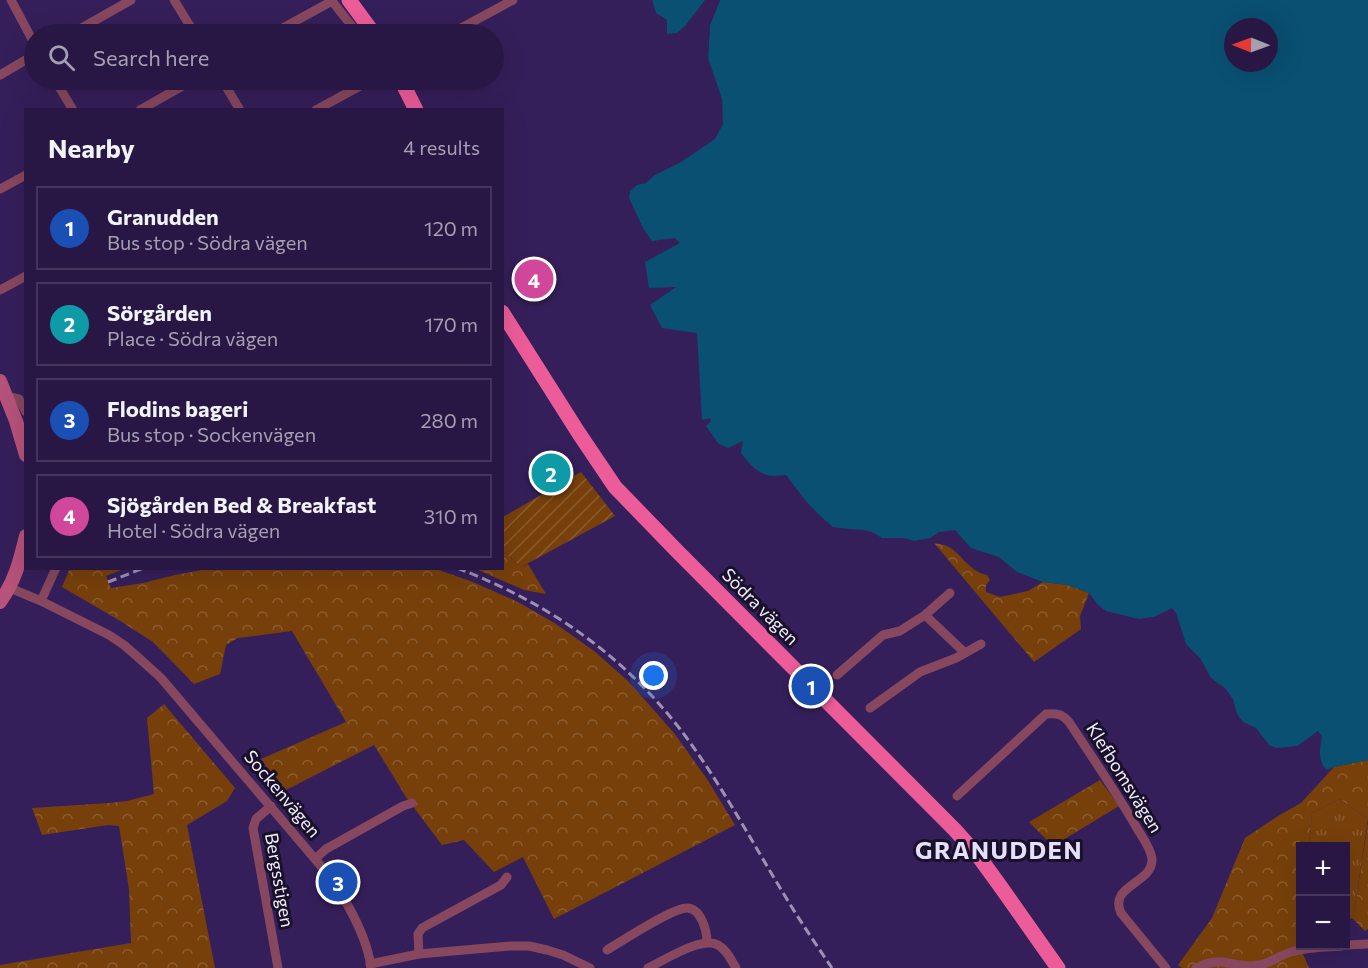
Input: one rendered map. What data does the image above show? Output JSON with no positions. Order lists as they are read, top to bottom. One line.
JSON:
{"streets":{"highway":["Södra vägen"],"street":["Klefbomsvägen","Sockenvägen","Bergsstigen"]},"crossings":[["Sockenvägen","Bergsstigen"]],"districts":["GRANUDDEN"],"north":"left","page":{"search":"Search here","heading":["Nearby","4 results"],"list":[{"mark":"1","name":"Granudden","note":"Bus stop · Södra vägen","value":"120 m"},{"mark":"2","name":"Sörgården","note":"Place · Södra vägen","value":"170 m"},{"mark":"3","name":"Flodins bageri","note":"Bus stop · Sockenvägen","value":"280 m"},{"mark":"4","name":"Sjögården Bed & Breakfast","note":"Hotel · Södra vägen","value":"310 m"}],"pins":["4","2","1","3"],"map_buttons":["+","−"]}}
